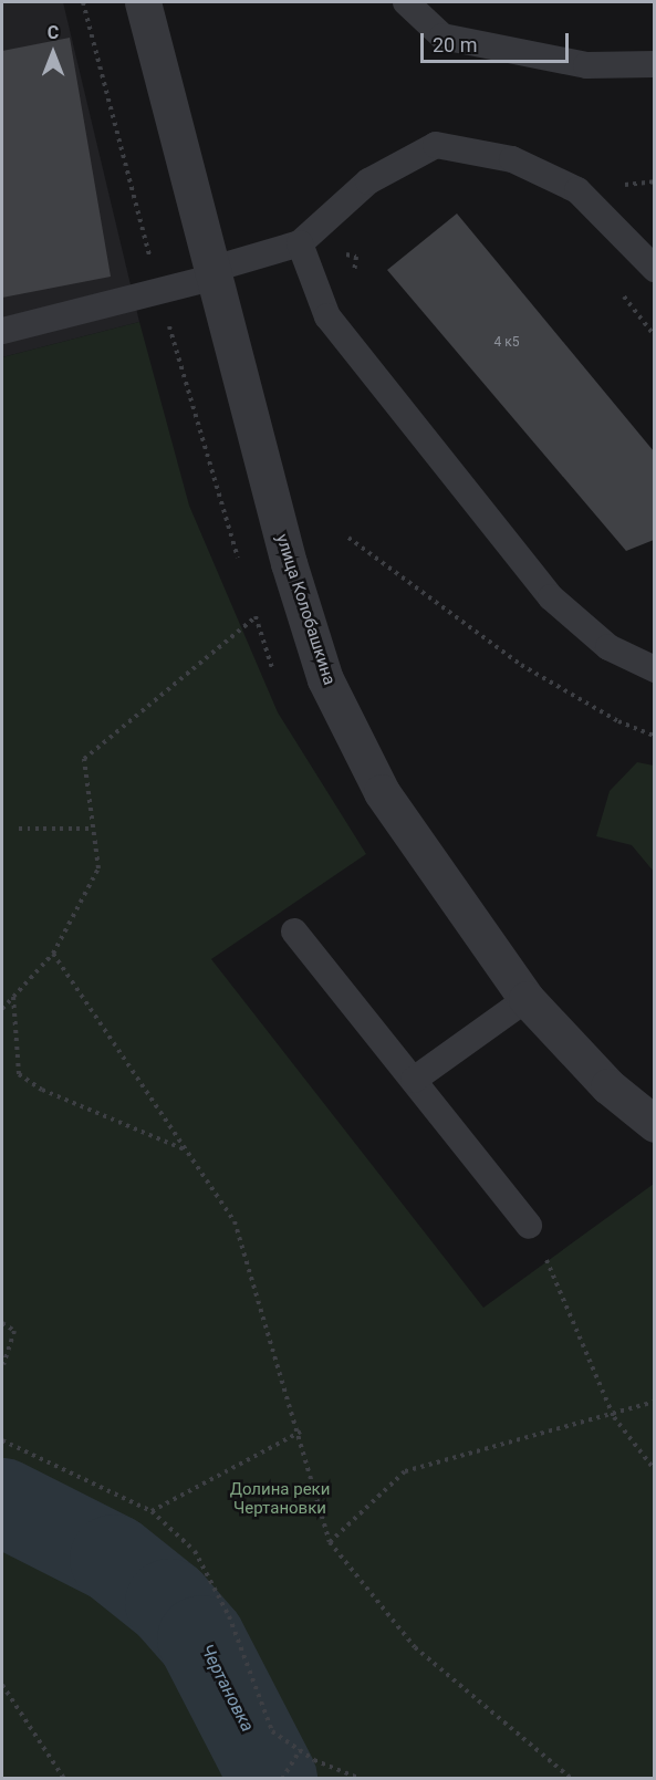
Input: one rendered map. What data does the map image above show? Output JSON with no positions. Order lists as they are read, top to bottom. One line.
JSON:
{"streets":{"street":["улица Колобашкина"]},"water":["Чертановка"],"parks":["Долина реки Чертановки"],"house_numbers":["4 к5"],"scale_bar":"20 m","north":"top"}
